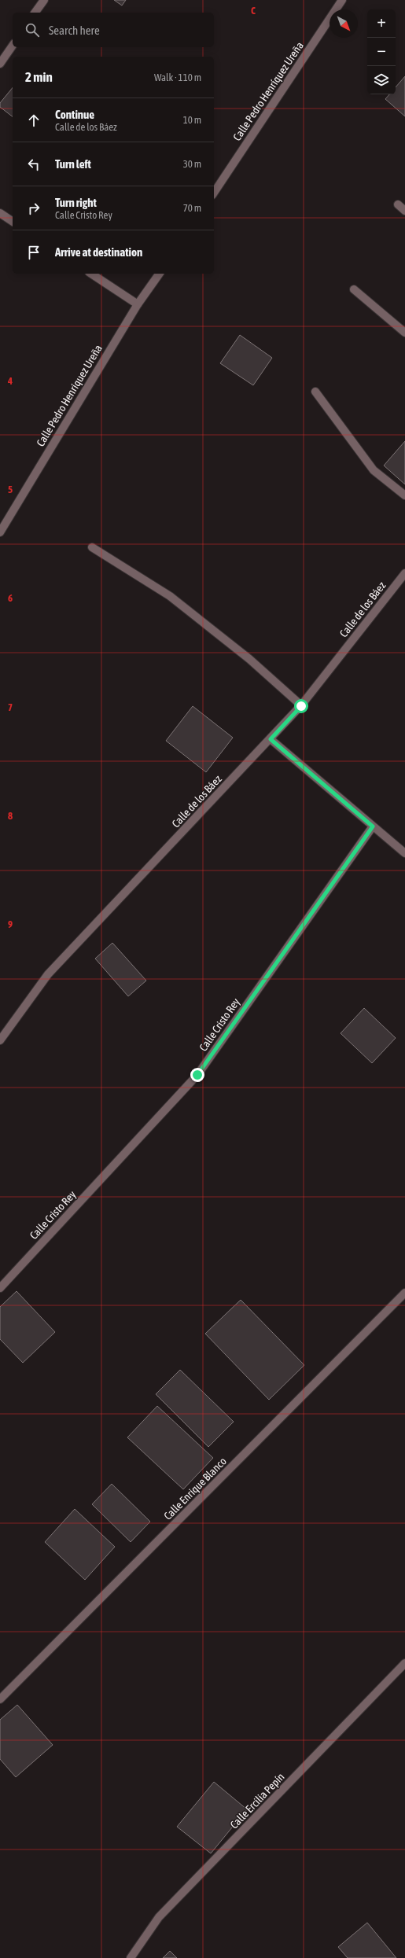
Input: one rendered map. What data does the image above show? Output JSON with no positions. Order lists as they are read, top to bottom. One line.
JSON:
{"streets":{"street":["Calle Pedro Henríquez Ureña","Calle de los Báez","Calle Cristo Rey","Calle Enrique Blanco","Calle Ercilia Pepín"]},"north":"bottom right","page":{"map_buttons":["+","−"],"search":"Search here","heading":["2 min","Walk · 110 m"],"list":[["Continue","Calle de los Báez","10 m"],["Turn left","30 m"],["Turn right","Calle Cristo Rey","70 m"],"Arrive at destination"]},"grid":{"columns":["C"],"rows":["4","5","6","7","8","9"]}}
